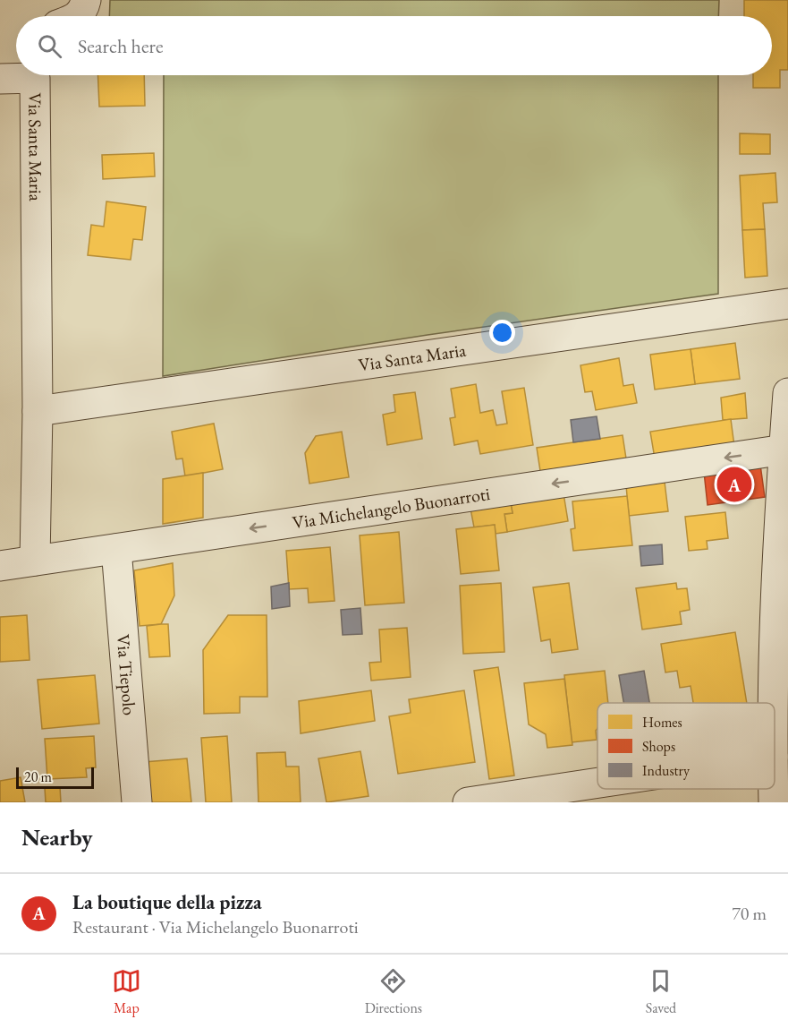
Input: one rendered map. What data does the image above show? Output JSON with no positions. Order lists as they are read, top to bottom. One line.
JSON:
{"streets":{"street":["Via Santa Maria","Via Michelangelo Buonarroti","Via Tiepolo"]},"crossings":[["Via Santa Maria","Via Michelangelo Buonarroti"],["Via Michelangelo Buonarroti","Via Tiepolo"]],"one_way":["Via Michelangelo Buonarroti"],"legend":["Homes","Shops","Industry"],"scale_bar":"20 m","page":{"search":"Search here","pins":"A","scale":"20 m","heading":"Nearby","list":[{"mark":"A","name":"La boutique della pizza","note":"Restaurant · Via Michelangelo Buonarroti","value":"70 m"}],"nav":["Map","Directions","Saved"]}}
